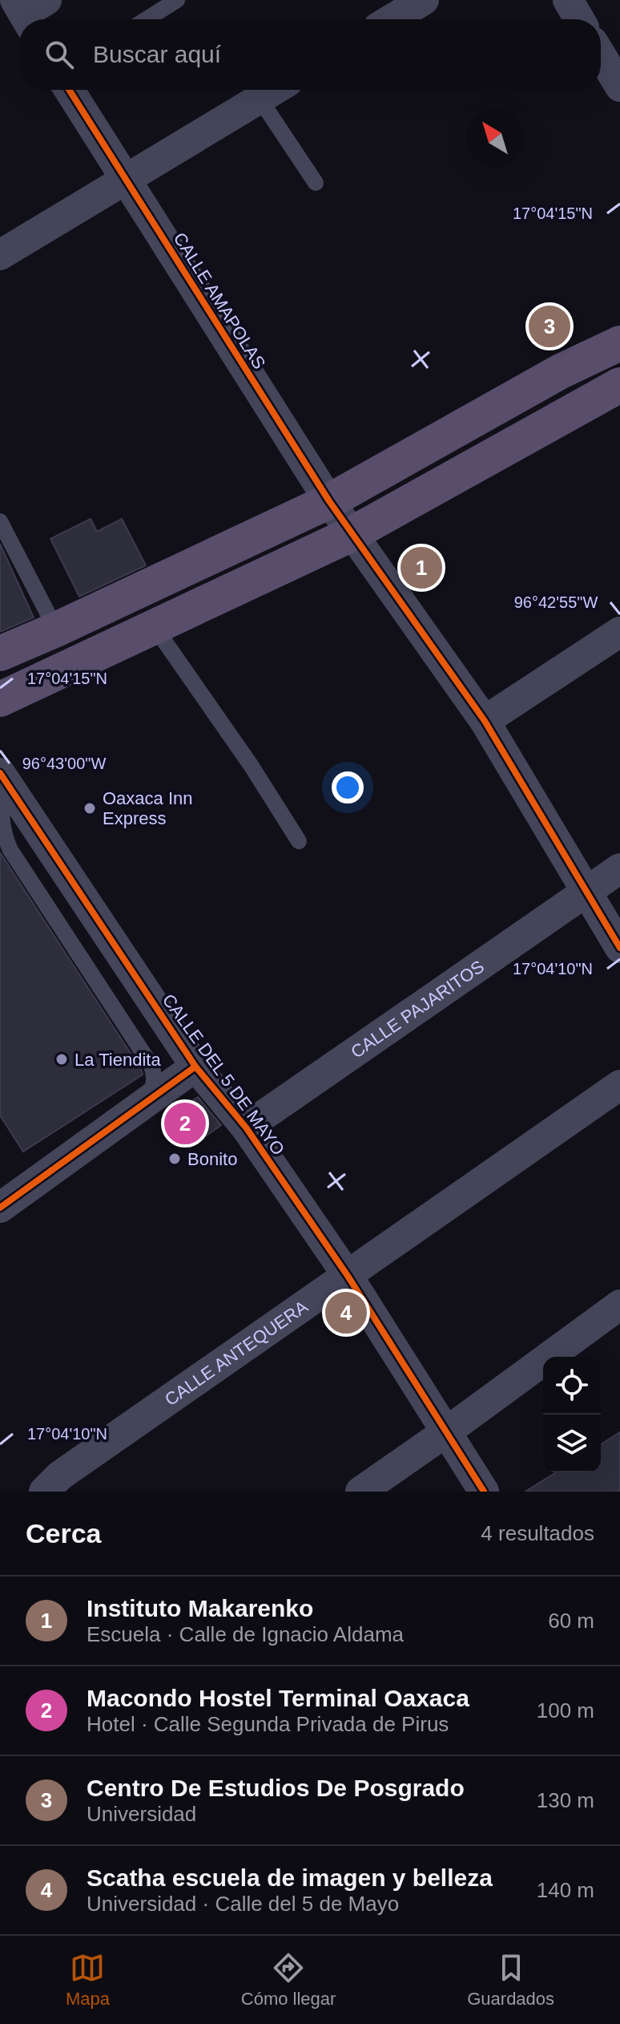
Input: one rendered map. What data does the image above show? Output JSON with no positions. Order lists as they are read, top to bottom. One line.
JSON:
{"streets":{"street":["CALLE AMAPOLAS","CALLE PAJARITOS","CALLE DEL 5 DE MAYO","CALLE ANTEQUERA"]},"crossings":[["CALLE AMAPOLAS","CALLE PAJARITOS"],["CALLE PAJARITOS","CALLE DEL 5 DE MAYO"],["CALLE DEL 5 DE MAYO","CALLE ANTEQUERA"]],"places":["Oaxaca Inn Express","La Tiendita","Bonito"],"north":"top left","page":{"search":"Buscar aquí","pins":["3","1","2","4"],"heading":["Cerca","4 resultados"],"list":[{"mark":"1","name":"Instituto Makarenko","note":"Escuela · Calle de Ignacio Aldama","value":"60 m"},{"mark":"2","name":"Macondo Hostel Terminal Oaxaca","note":"Hotel · Calle Segunda Privada de Pirus","value":"100 m"},{"mark":"3","name":"Centro De Estudios De Posgrado","note":"Universidad","value":"130 m"},{"mark":"4","name":"Scatha escuela de imagen y belleza","note":"Universidad · Calle del 5 de Mayo","value":"140 m"}],"nav":["Mapa","Cómo llegar","Guardados"]},"coordinates":["17°04'15\"N","96°42'55\"W","96°43'00\"W","17°04'10\"N"]}
